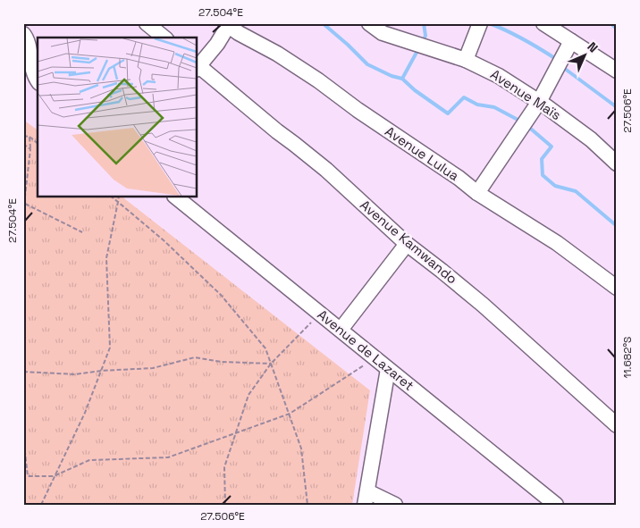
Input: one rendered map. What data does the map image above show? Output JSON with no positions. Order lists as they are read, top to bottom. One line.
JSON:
{"streets":{"street":["Avenue Maïs","Avenue Lulua","Avenue Kamwando","Avenue de Lazaret"]},"north":"top right","coordinates":["27.504°E","27.506°E","11.682°S"]}
